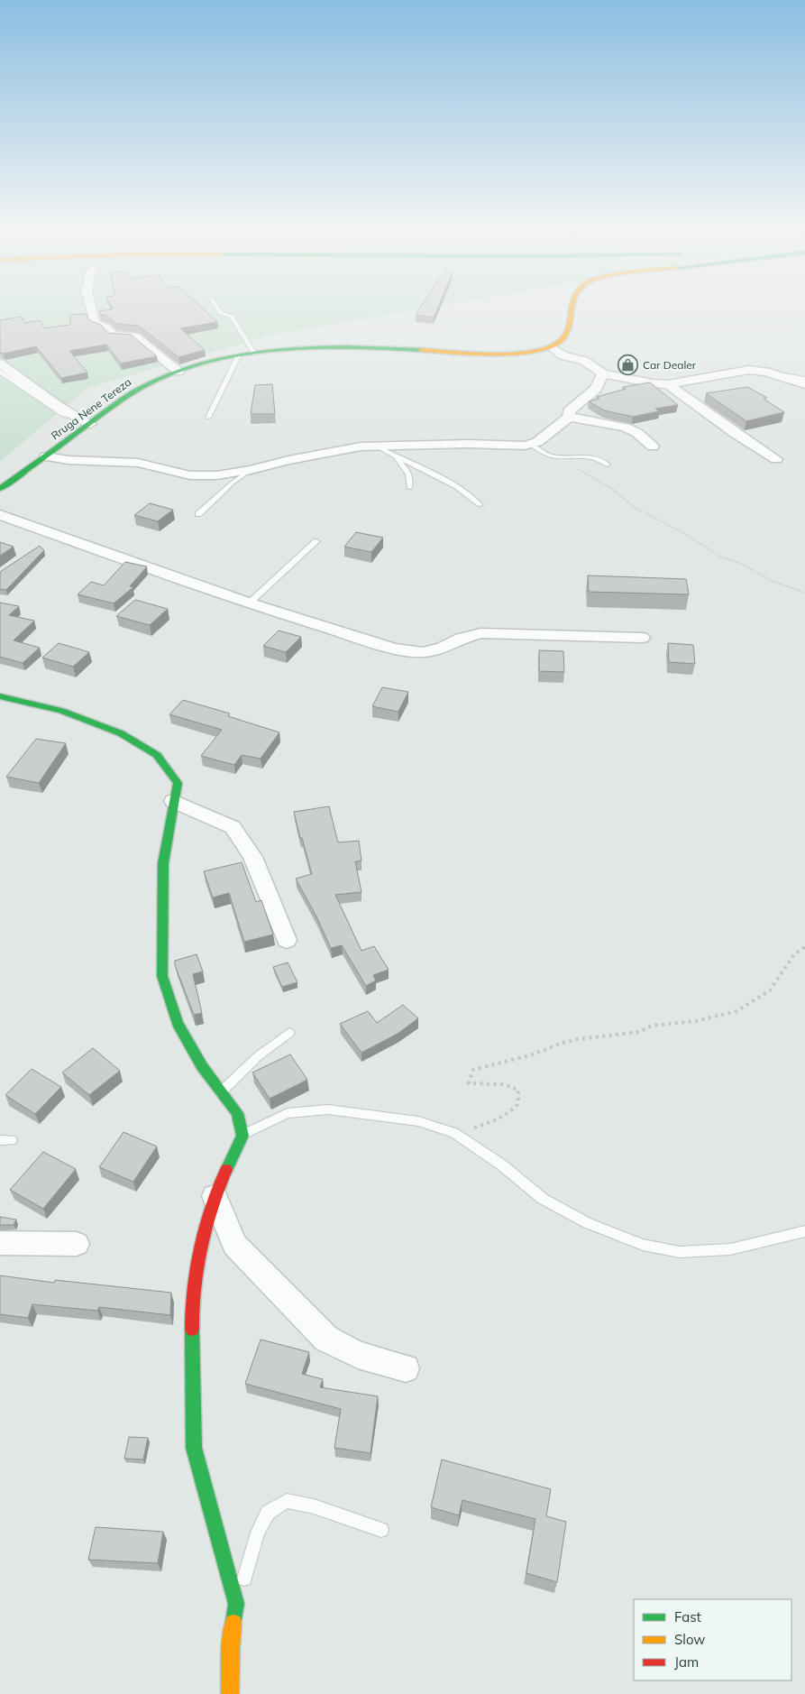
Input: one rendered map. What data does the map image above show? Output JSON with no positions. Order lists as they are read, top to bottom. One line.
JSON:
{"streets":{"street":["Rruga Nene Tereza"]},"places":{"shop":["Car Dealer"]},"legend":["Fast","Slow","Jam"]}
